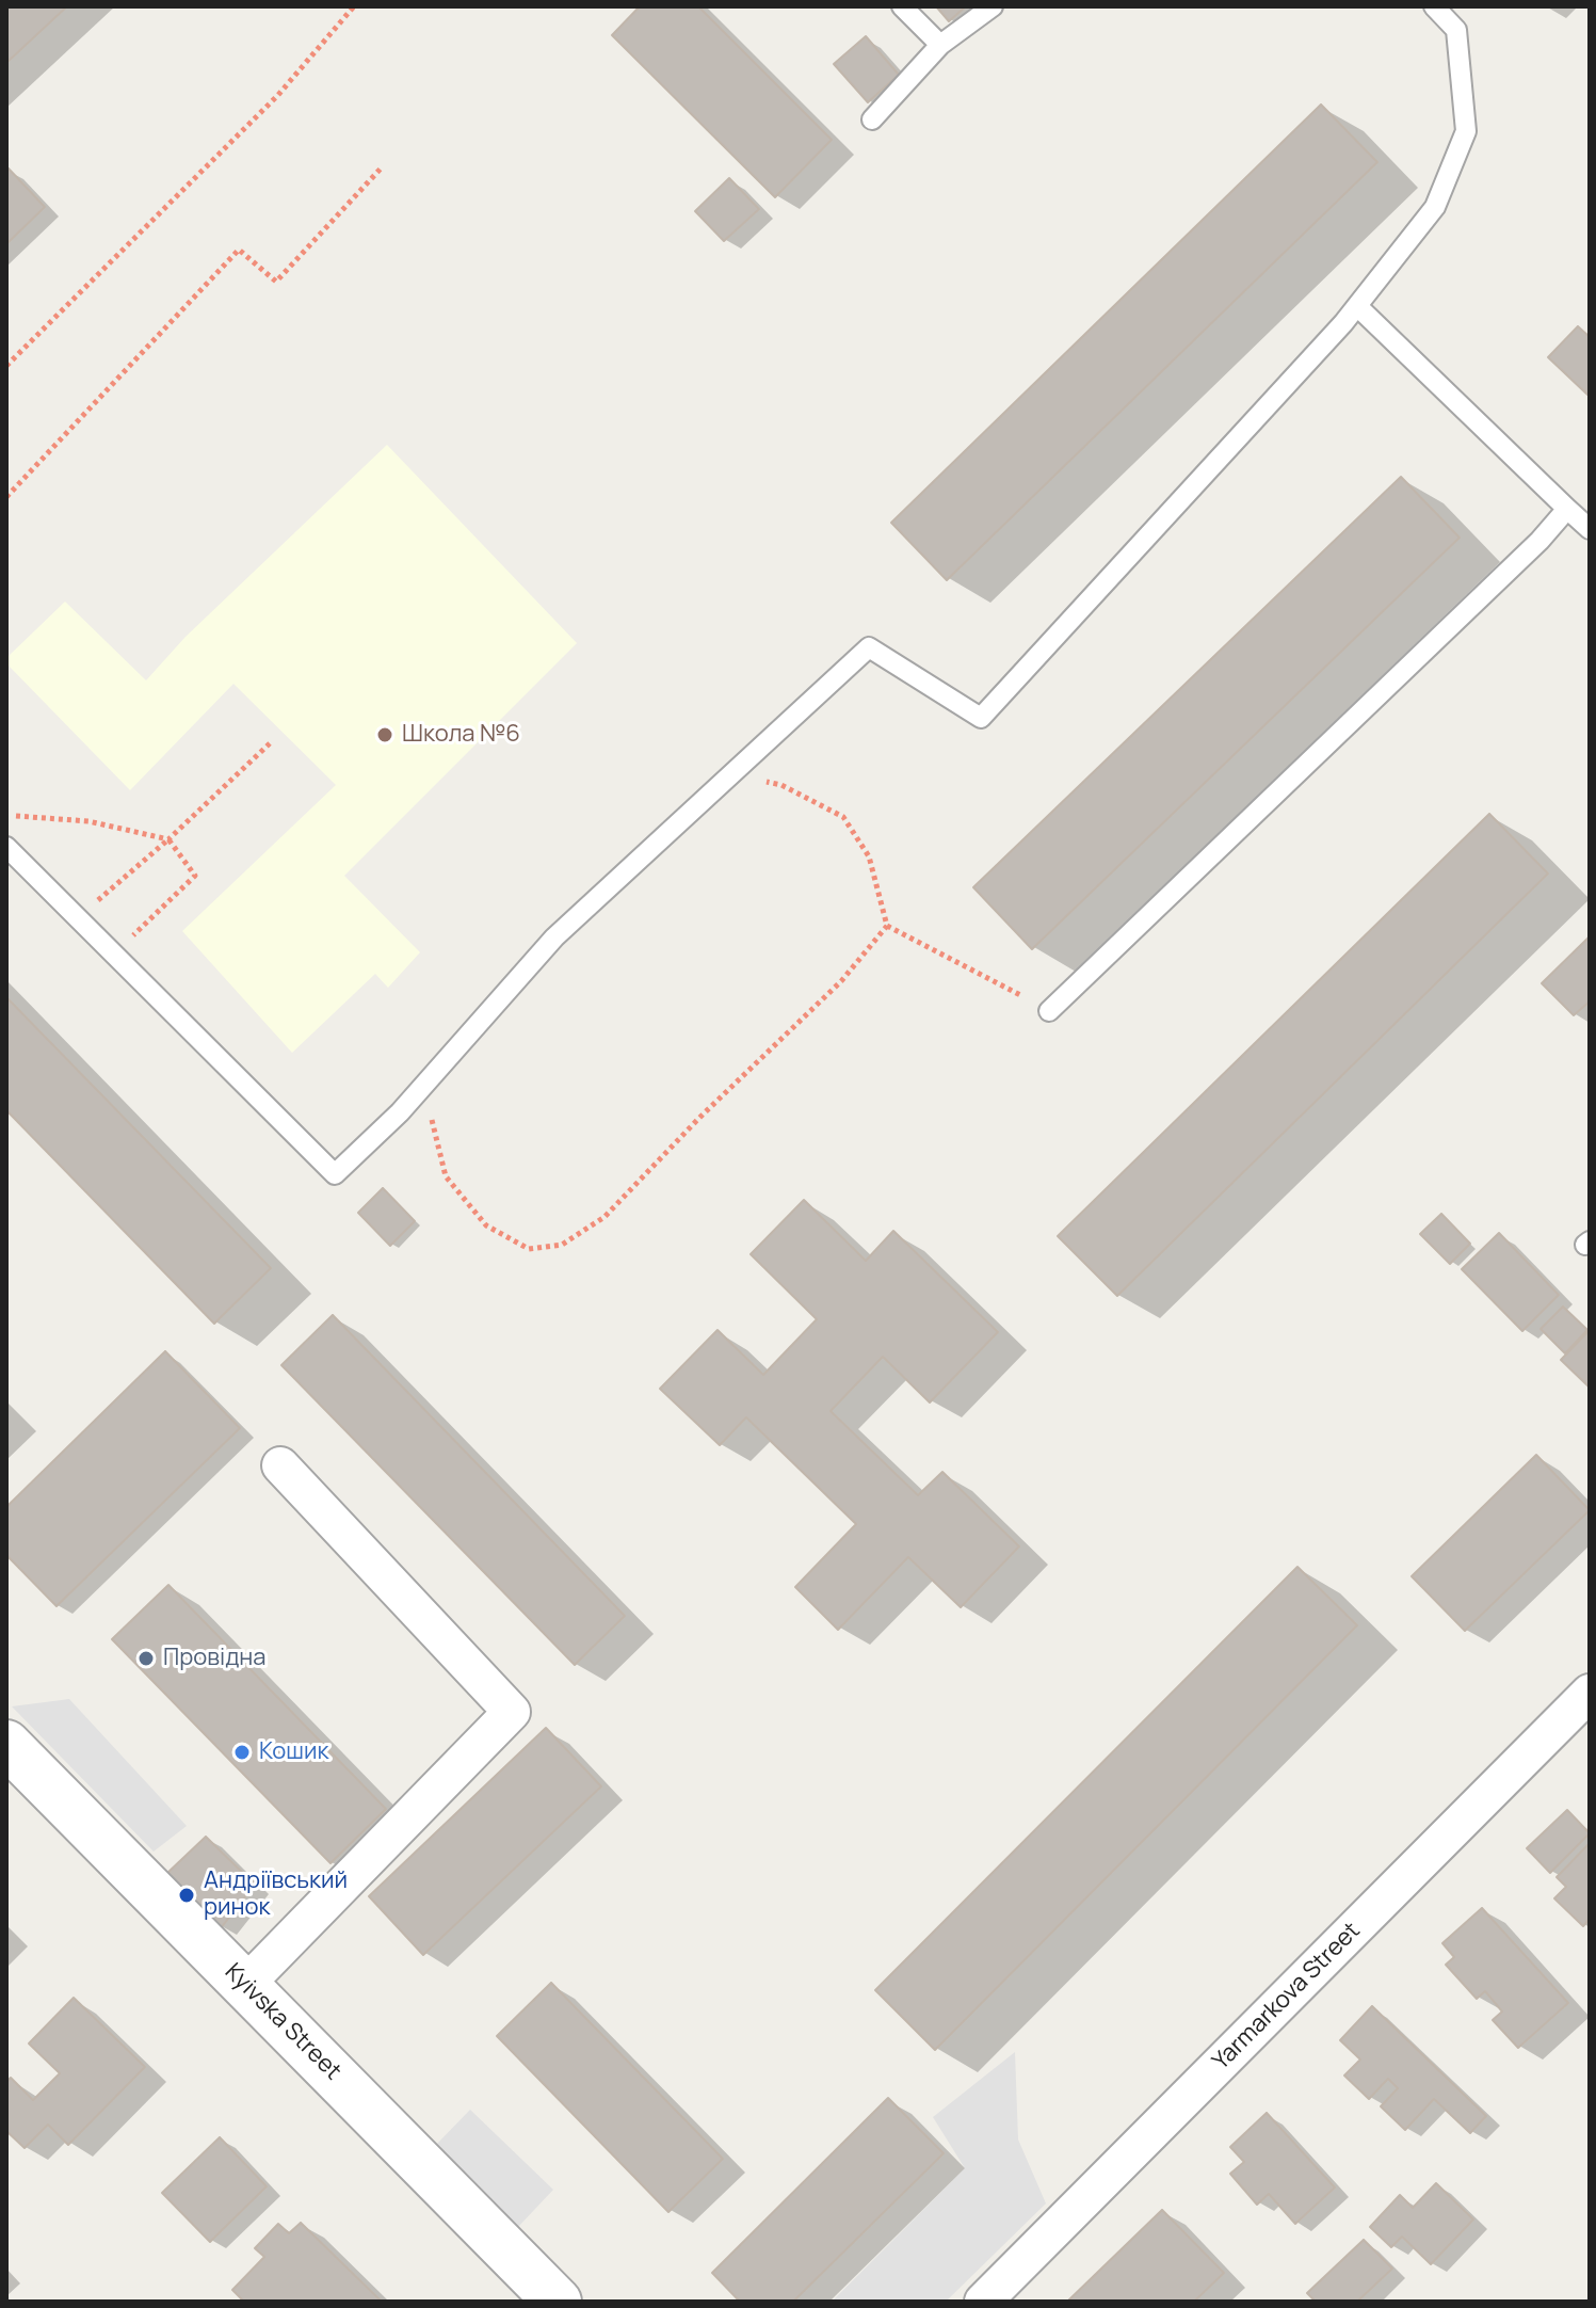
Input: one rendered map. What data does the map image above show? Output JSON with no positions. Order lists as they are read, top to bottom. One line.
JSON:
{"streets":{"street":["Yarmarkova Street","Kyivska Street"]},"places":["Школа №6","Провідна","Кошик","Андріївський ринок"]}
